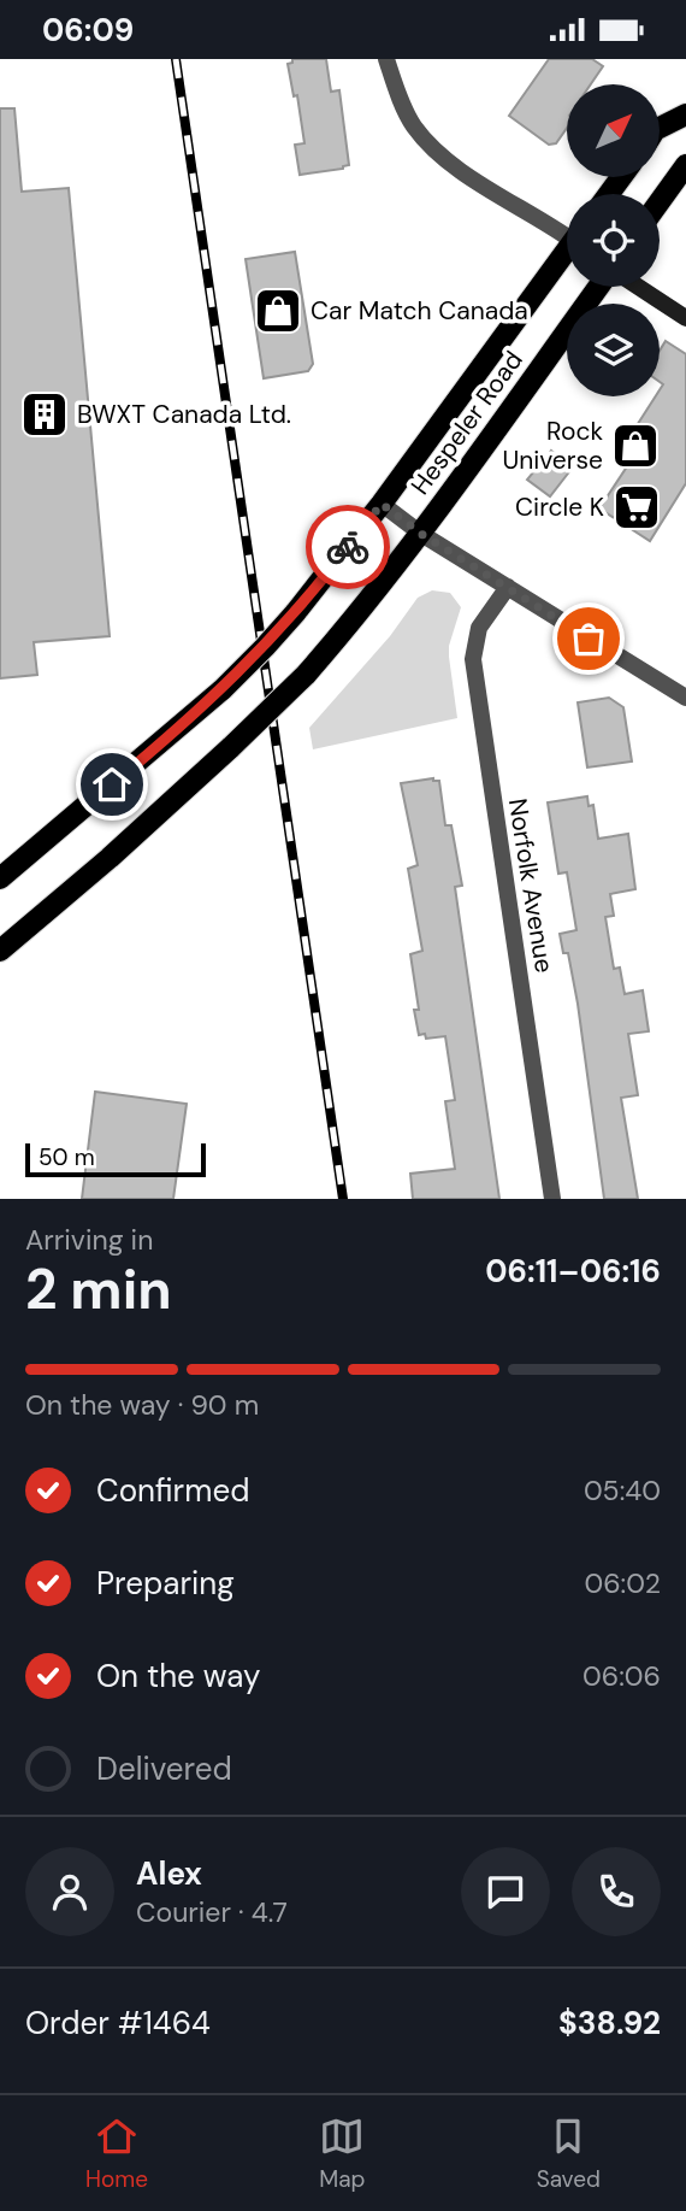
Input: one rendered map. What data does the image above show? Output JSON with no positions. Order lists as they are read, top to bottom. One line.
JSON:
{"streets":{"main road":["Hespeler Road"],"street":["Norfolk Avenue"]},"places":{"shop":["Car Match Canada","Rock Universe"],"building":["BWXT Canada Ltd."],"supermarket":["Circle K"]},"scale_bar":"50 m","north":"top right","page":{"status":"06:09","scale":"50 m","heading":["2 min","Arriving in","06:11–06:16"],"panel":["Alex","Courier · 4.7","Order #1464","$38.92"],"bar":"On the way · 90 m","list":[["Confirmed","05:40"],["Preparing","06:02"],["On the way","06:06"],"Delivered"],"tabs":["Home","Map","Saved"]}}
